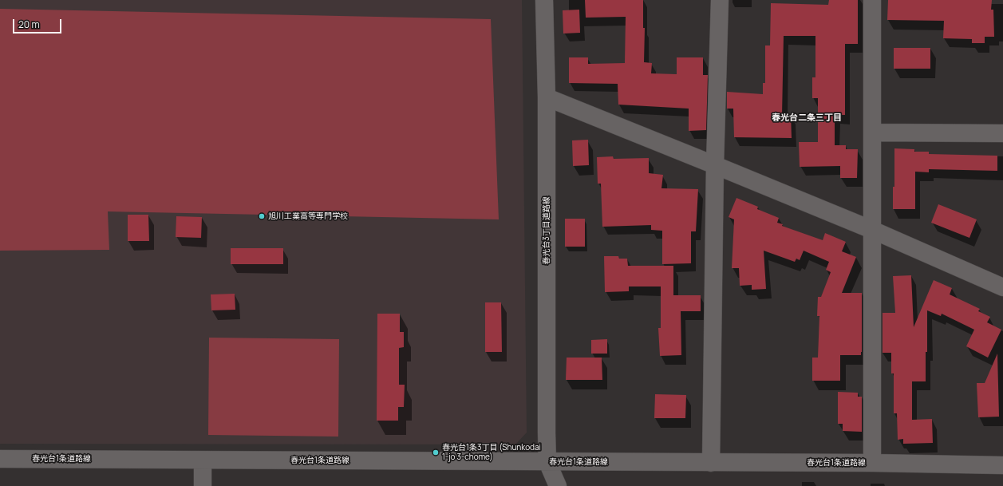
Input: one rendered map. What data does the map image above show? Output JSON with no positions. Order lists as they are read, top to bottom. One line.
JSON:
{"streets":{"street":["春光台3丁目道路線","春光台1条道路線"]},"crossings":[["春光台3丁目道路線","春光台1条道路線"]],"districts":["春光台二条三丁目"],"places":["旭川工業高等専門学校","春光台1条3丁目 (Shunkodai 1-jo 3-chome)"],"scale_bar":"20 m"}
